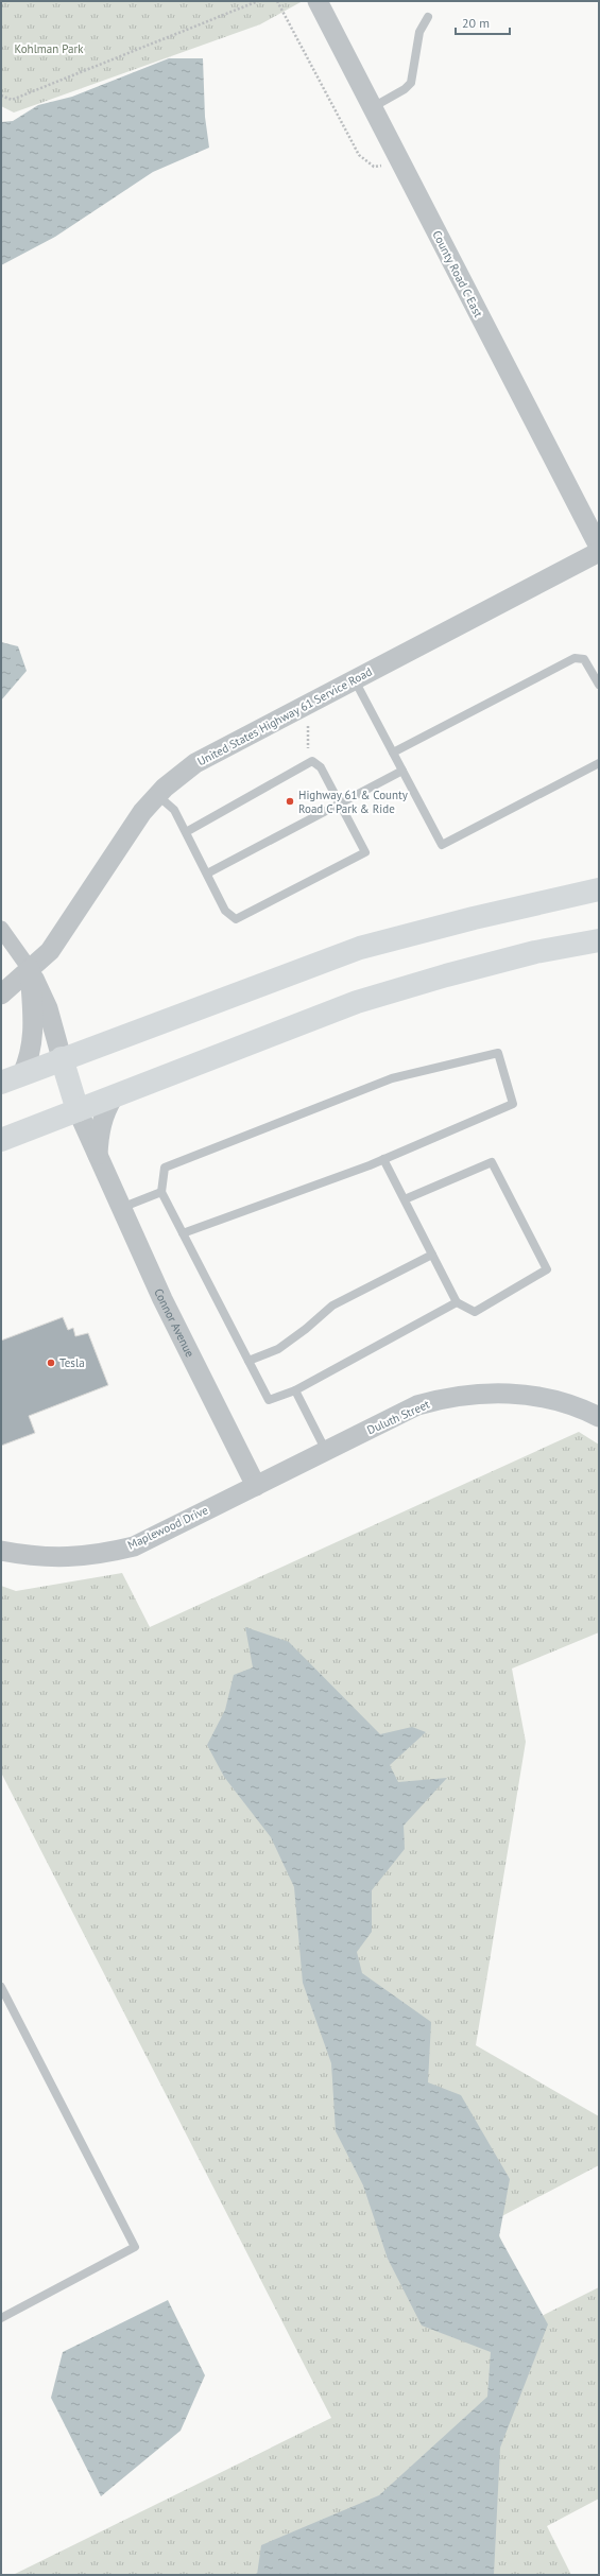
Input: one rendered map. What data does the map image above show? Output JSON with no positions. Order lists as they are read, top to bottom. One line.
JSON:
{"streets":{"main road":["Connor Avenue"],"street":["County Road C East","United States Highway 61 Service Road","Duluth Street","Maplewood Drive"]},"crossings":[["Connor Avenue","Duluth Street"],["Connor Avenue","Maplewood Drive"],["Duluth Street","Maplewood Drive"]],"parks":["Kohlman Park"],"places":["Highway 61 & County Road C Park & Ride","Tesla"],"scale_bar":"20 m"}
